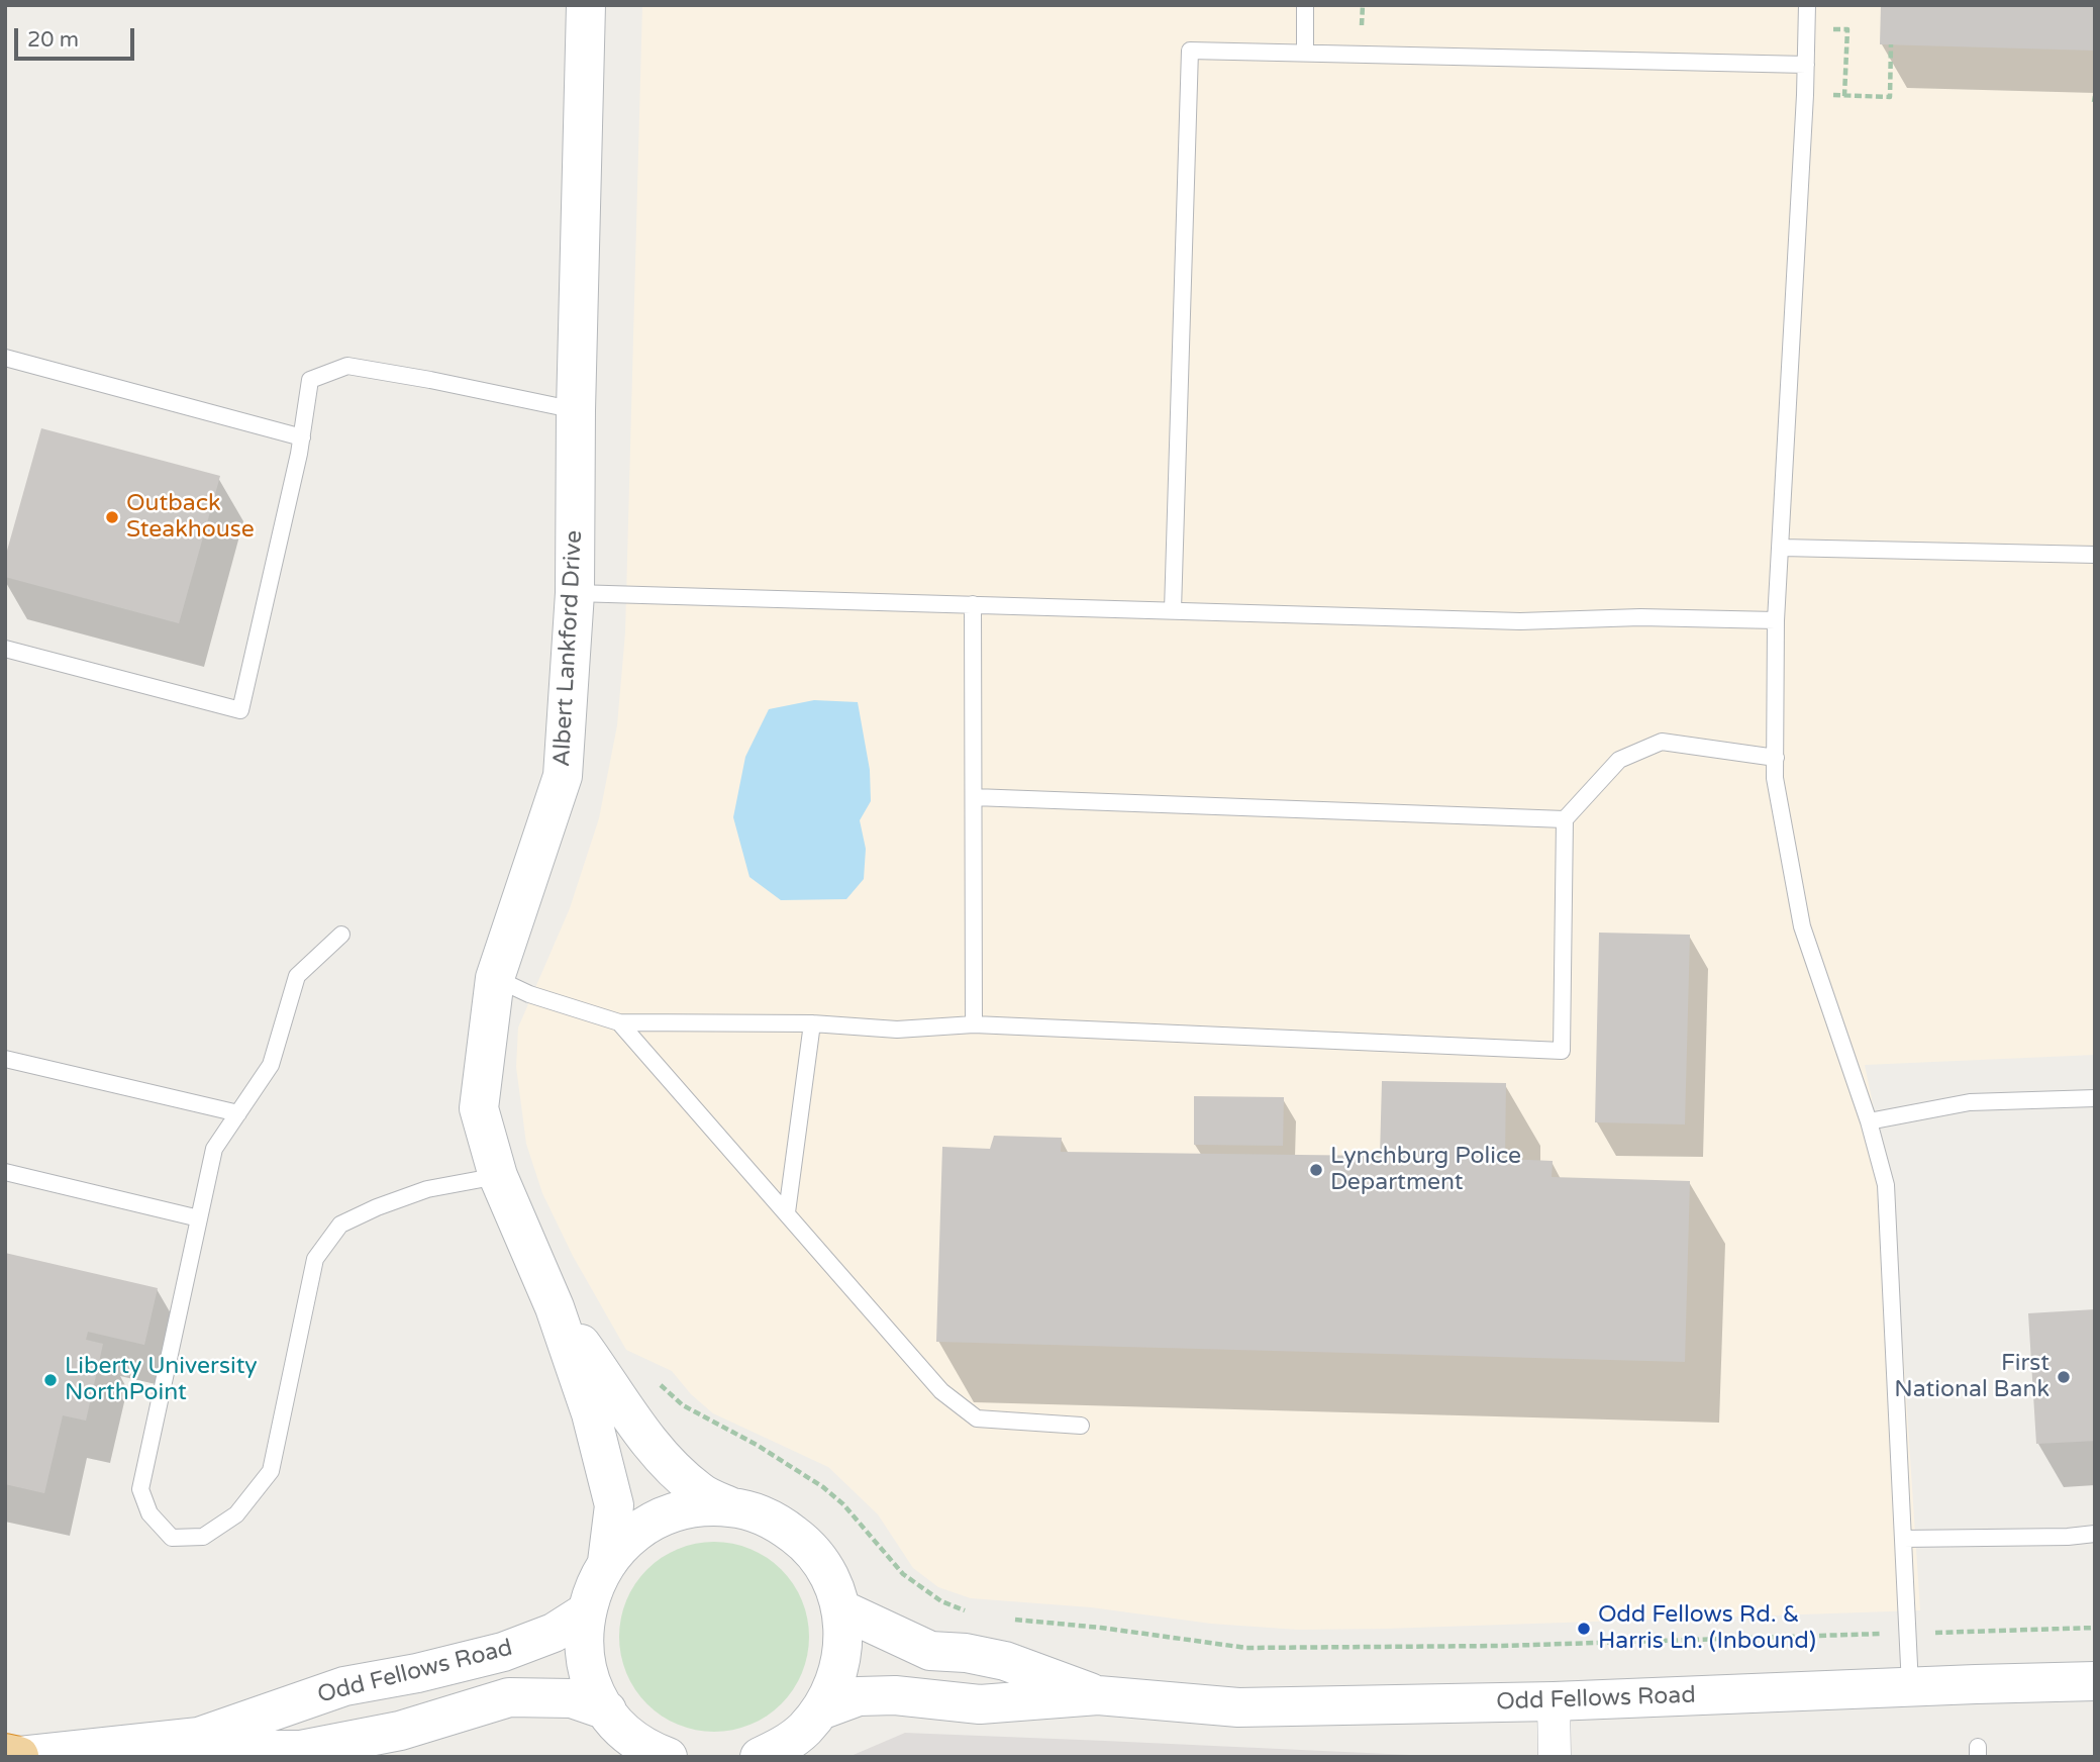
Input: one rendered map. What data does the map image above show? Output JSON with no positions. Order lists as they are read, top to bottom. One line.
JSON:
{"streets":{"main road":["Albert Lankford Drive","Odd Fellows Road"]},"places":["Outback Steakhouse","Lynchburg Police Department","First National Bank","Liberty University NorthPoint","Odd Fellows Rd. & Harris Ln. (Inbound)"],"scale_bar":"20 m"}
